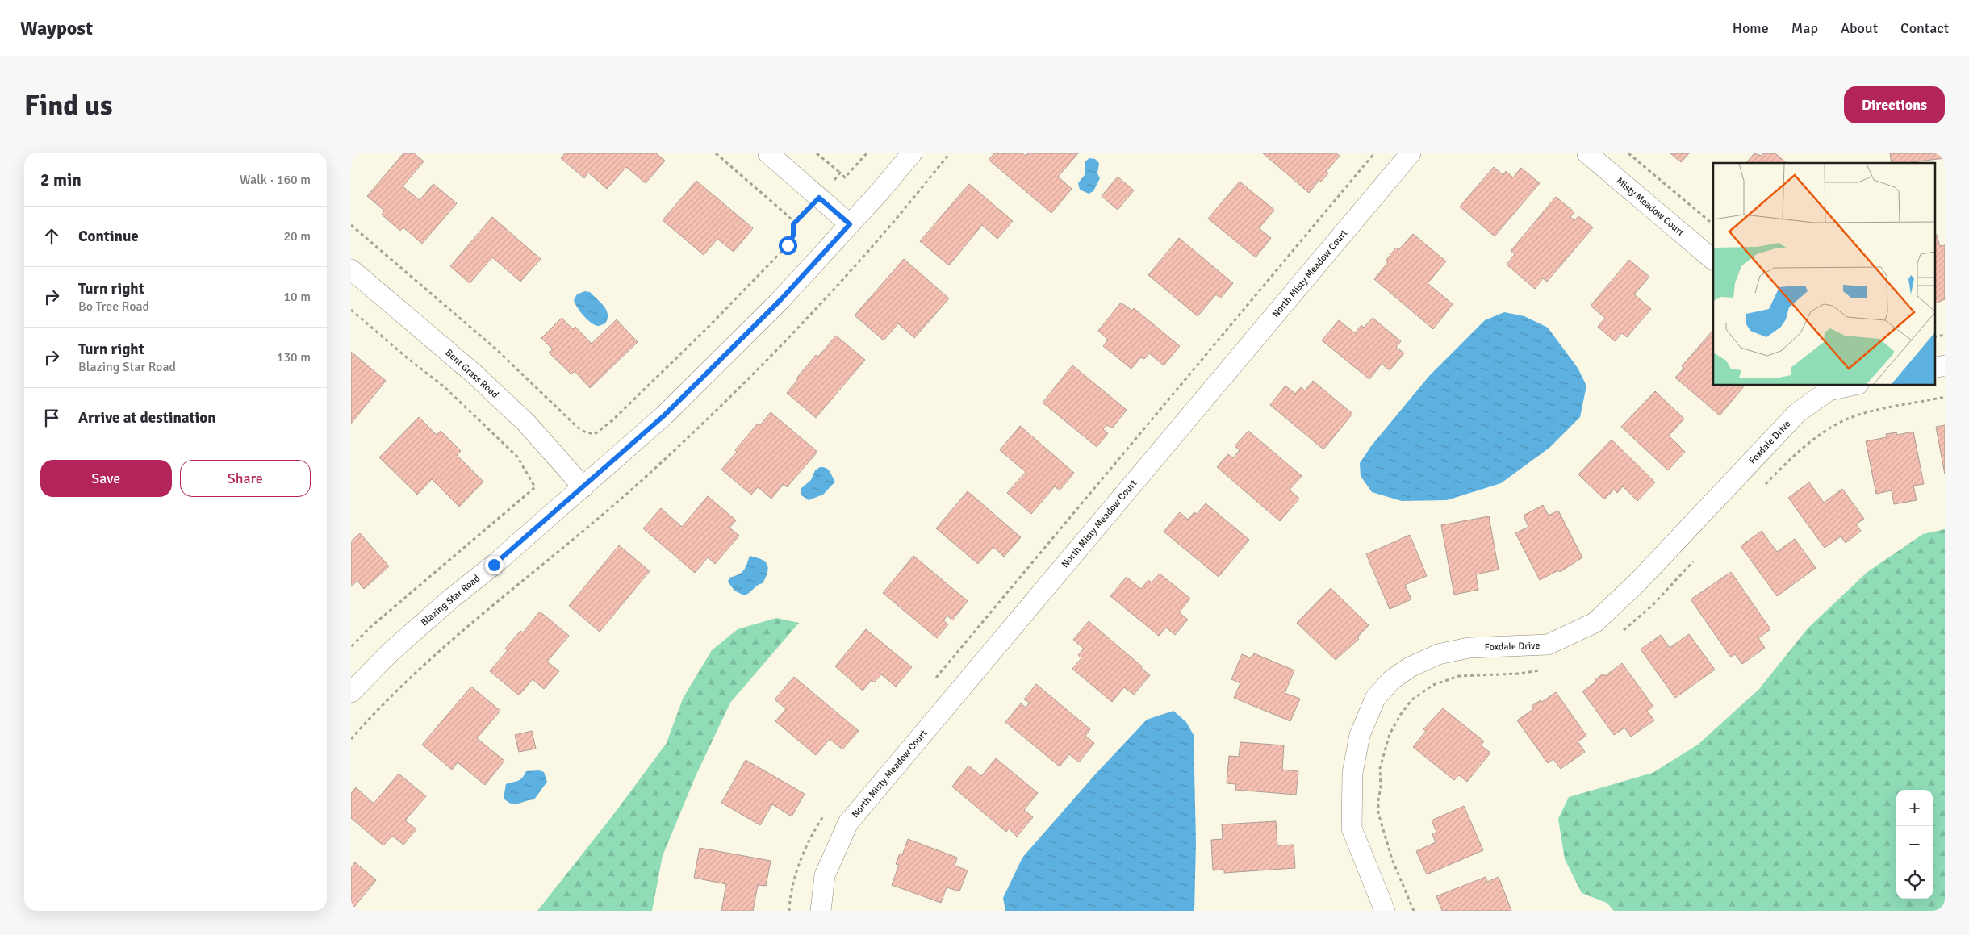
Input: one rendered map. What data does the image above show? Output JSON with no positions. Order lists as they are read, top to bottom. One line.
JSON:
{"streets":{"street":["Misty Meadow Court","North Misty Meadow Court","Bent Grass Road","Foxdale Drive","Blazing Star Road"]},"crossings":[["Bent Grass Road","Blazing Star Road"]],"page":{"header":"Waypost","nav":["Home","Map","About","Contact"],"buttons":["Directions",["Save","Share"]],"title":"Find us","heading":["2 min","Walk · 160 m"],"list":[["Continue","20 m"],["Turn right","Bo Tree Road","10 m"],["Turn right","Blazing Star Road","130 m"],"Arrive at destination"],"map_buttons":["+","−"]}}
